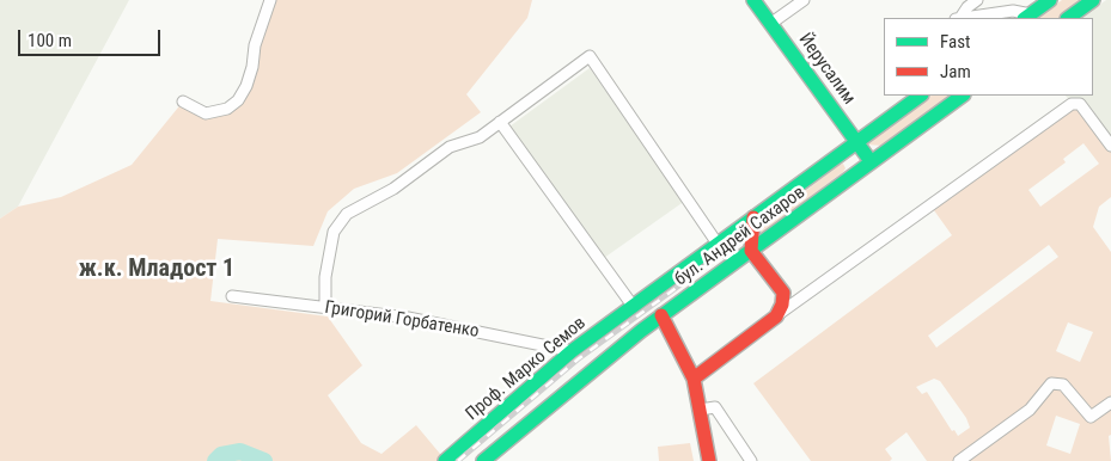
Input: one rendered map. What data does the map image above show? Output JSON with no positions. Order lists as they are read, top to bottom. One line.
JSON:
{"streets":{"main road":["Йерусалим","бул. Андрей Сахаров","Проф. Марко Семов"],"street":["Григорий Горбатенко"]},"crossings":[["Йерусалим","бул. Андрей Сахаров"],["бул. Андрей Сахаров","Проф. Марко Семов"],["Григорий Горбатенко","Проф. Марко Семов"]],"districts":["ж.к. Младост 1"],"legend":["Fast","Jam"],"scale_bar":"100 m"}
